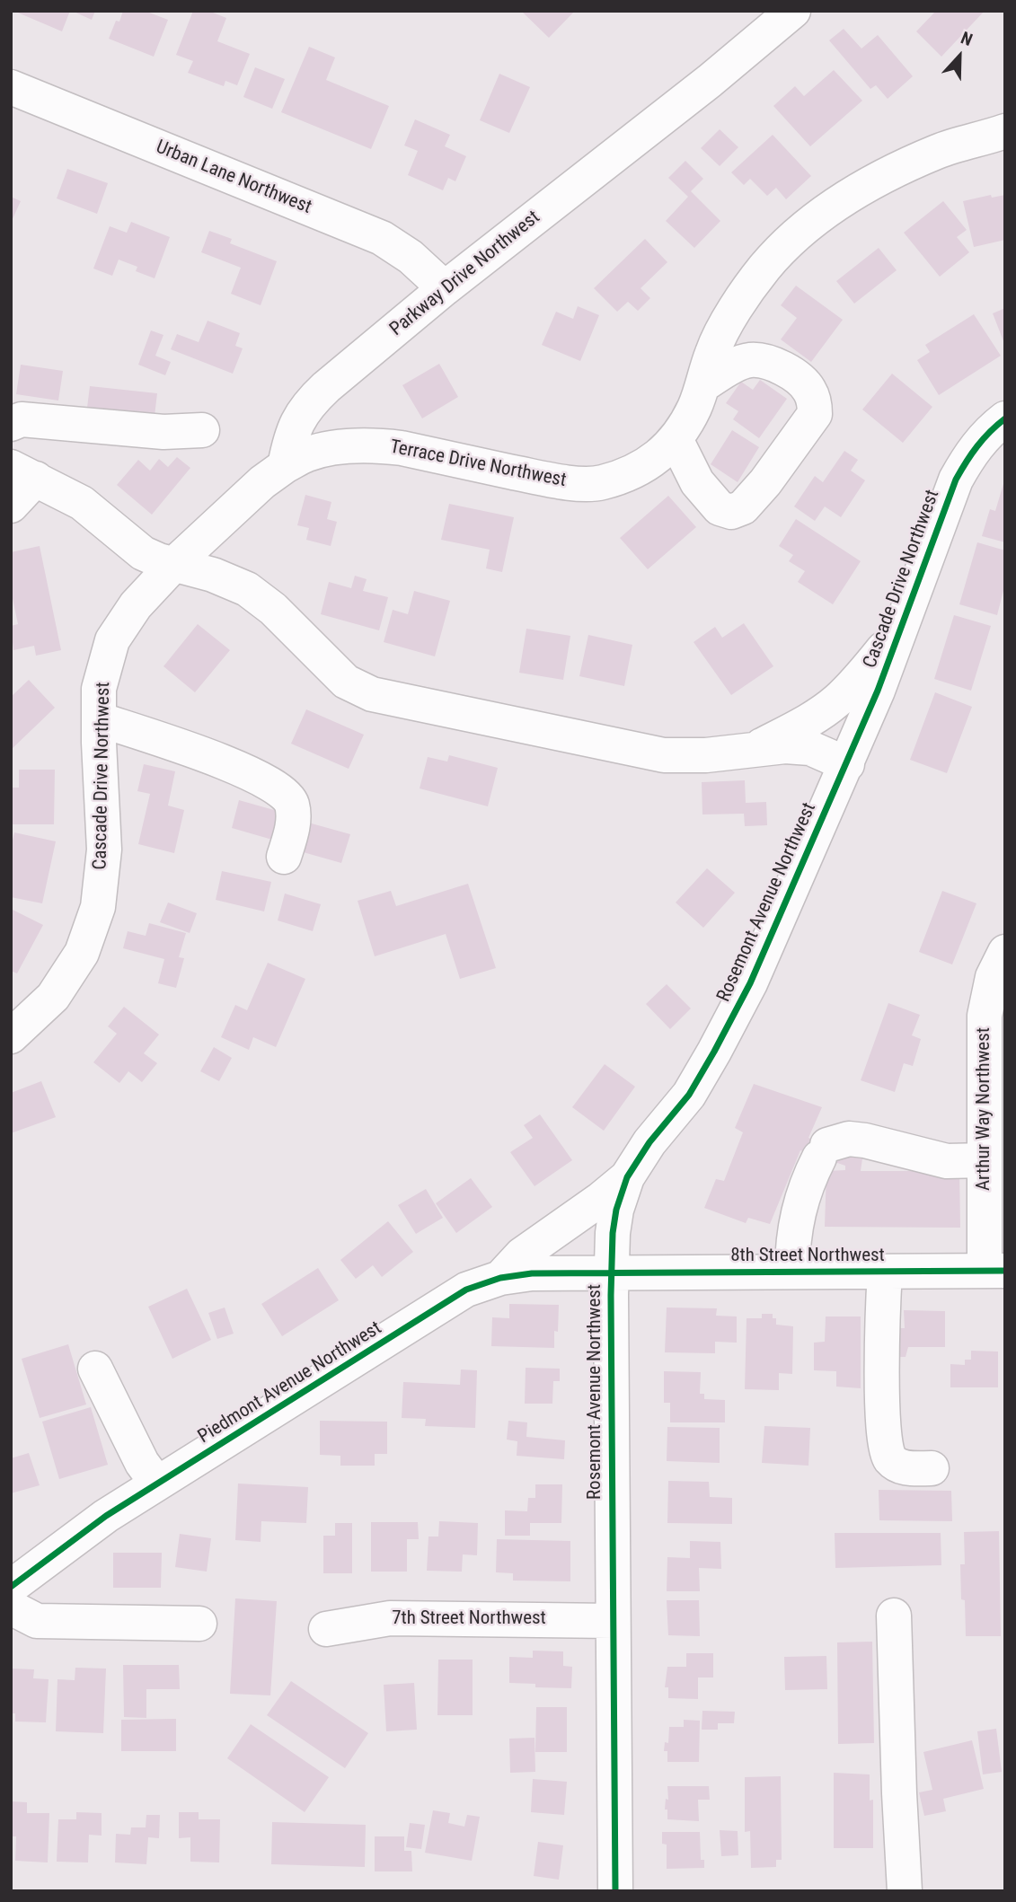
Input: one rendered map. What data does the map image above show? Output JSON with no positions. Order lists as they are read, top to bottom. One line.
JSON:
{"streets":{"street":["Urban Lane Northwest","Parkway Drive Northwest","Terrace Drive Northwest","Cascade Drive Northwest","Rosemont Avenue Northwest","Arthur Way Northwest","8th Street Northwest","Piedmont Avenue Northwest","7th Street Northwest"]},"crossings":[["Urban Lane Northwest","Parkway Drive Northwest"],["Parkway Drive Northwest","Terrace Drive Northwest"],["Cascade Drive Northwest","Rosemont Avenue Northwest"],["Rosemont Avenue Northwest","8th Street Northwest"],["Rosemont Avenue Northwest","Piedmont Avenue Northwest"],["Rosemont Avenue Northwest","7th Street Northwest"],["Arthur Way Northwest","8th Street Northwest"],["8th Street Northwest","Piedmont Avenue Northwest"]],"north":"top"}
